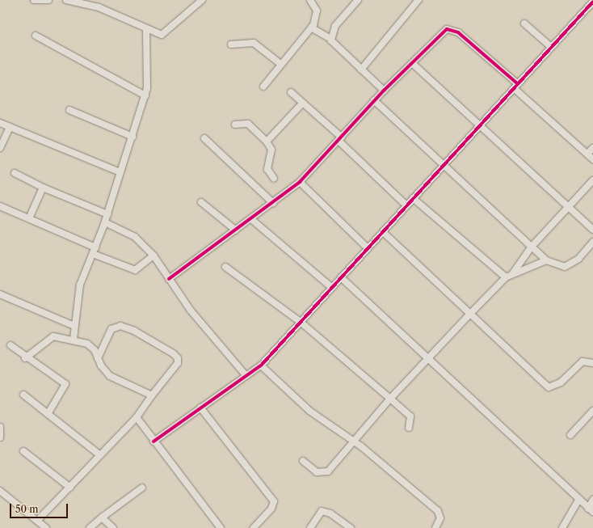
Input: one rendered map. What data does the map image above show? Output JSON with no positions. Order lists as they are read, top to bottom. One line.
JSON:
{"scale_bar":"50 m"}
